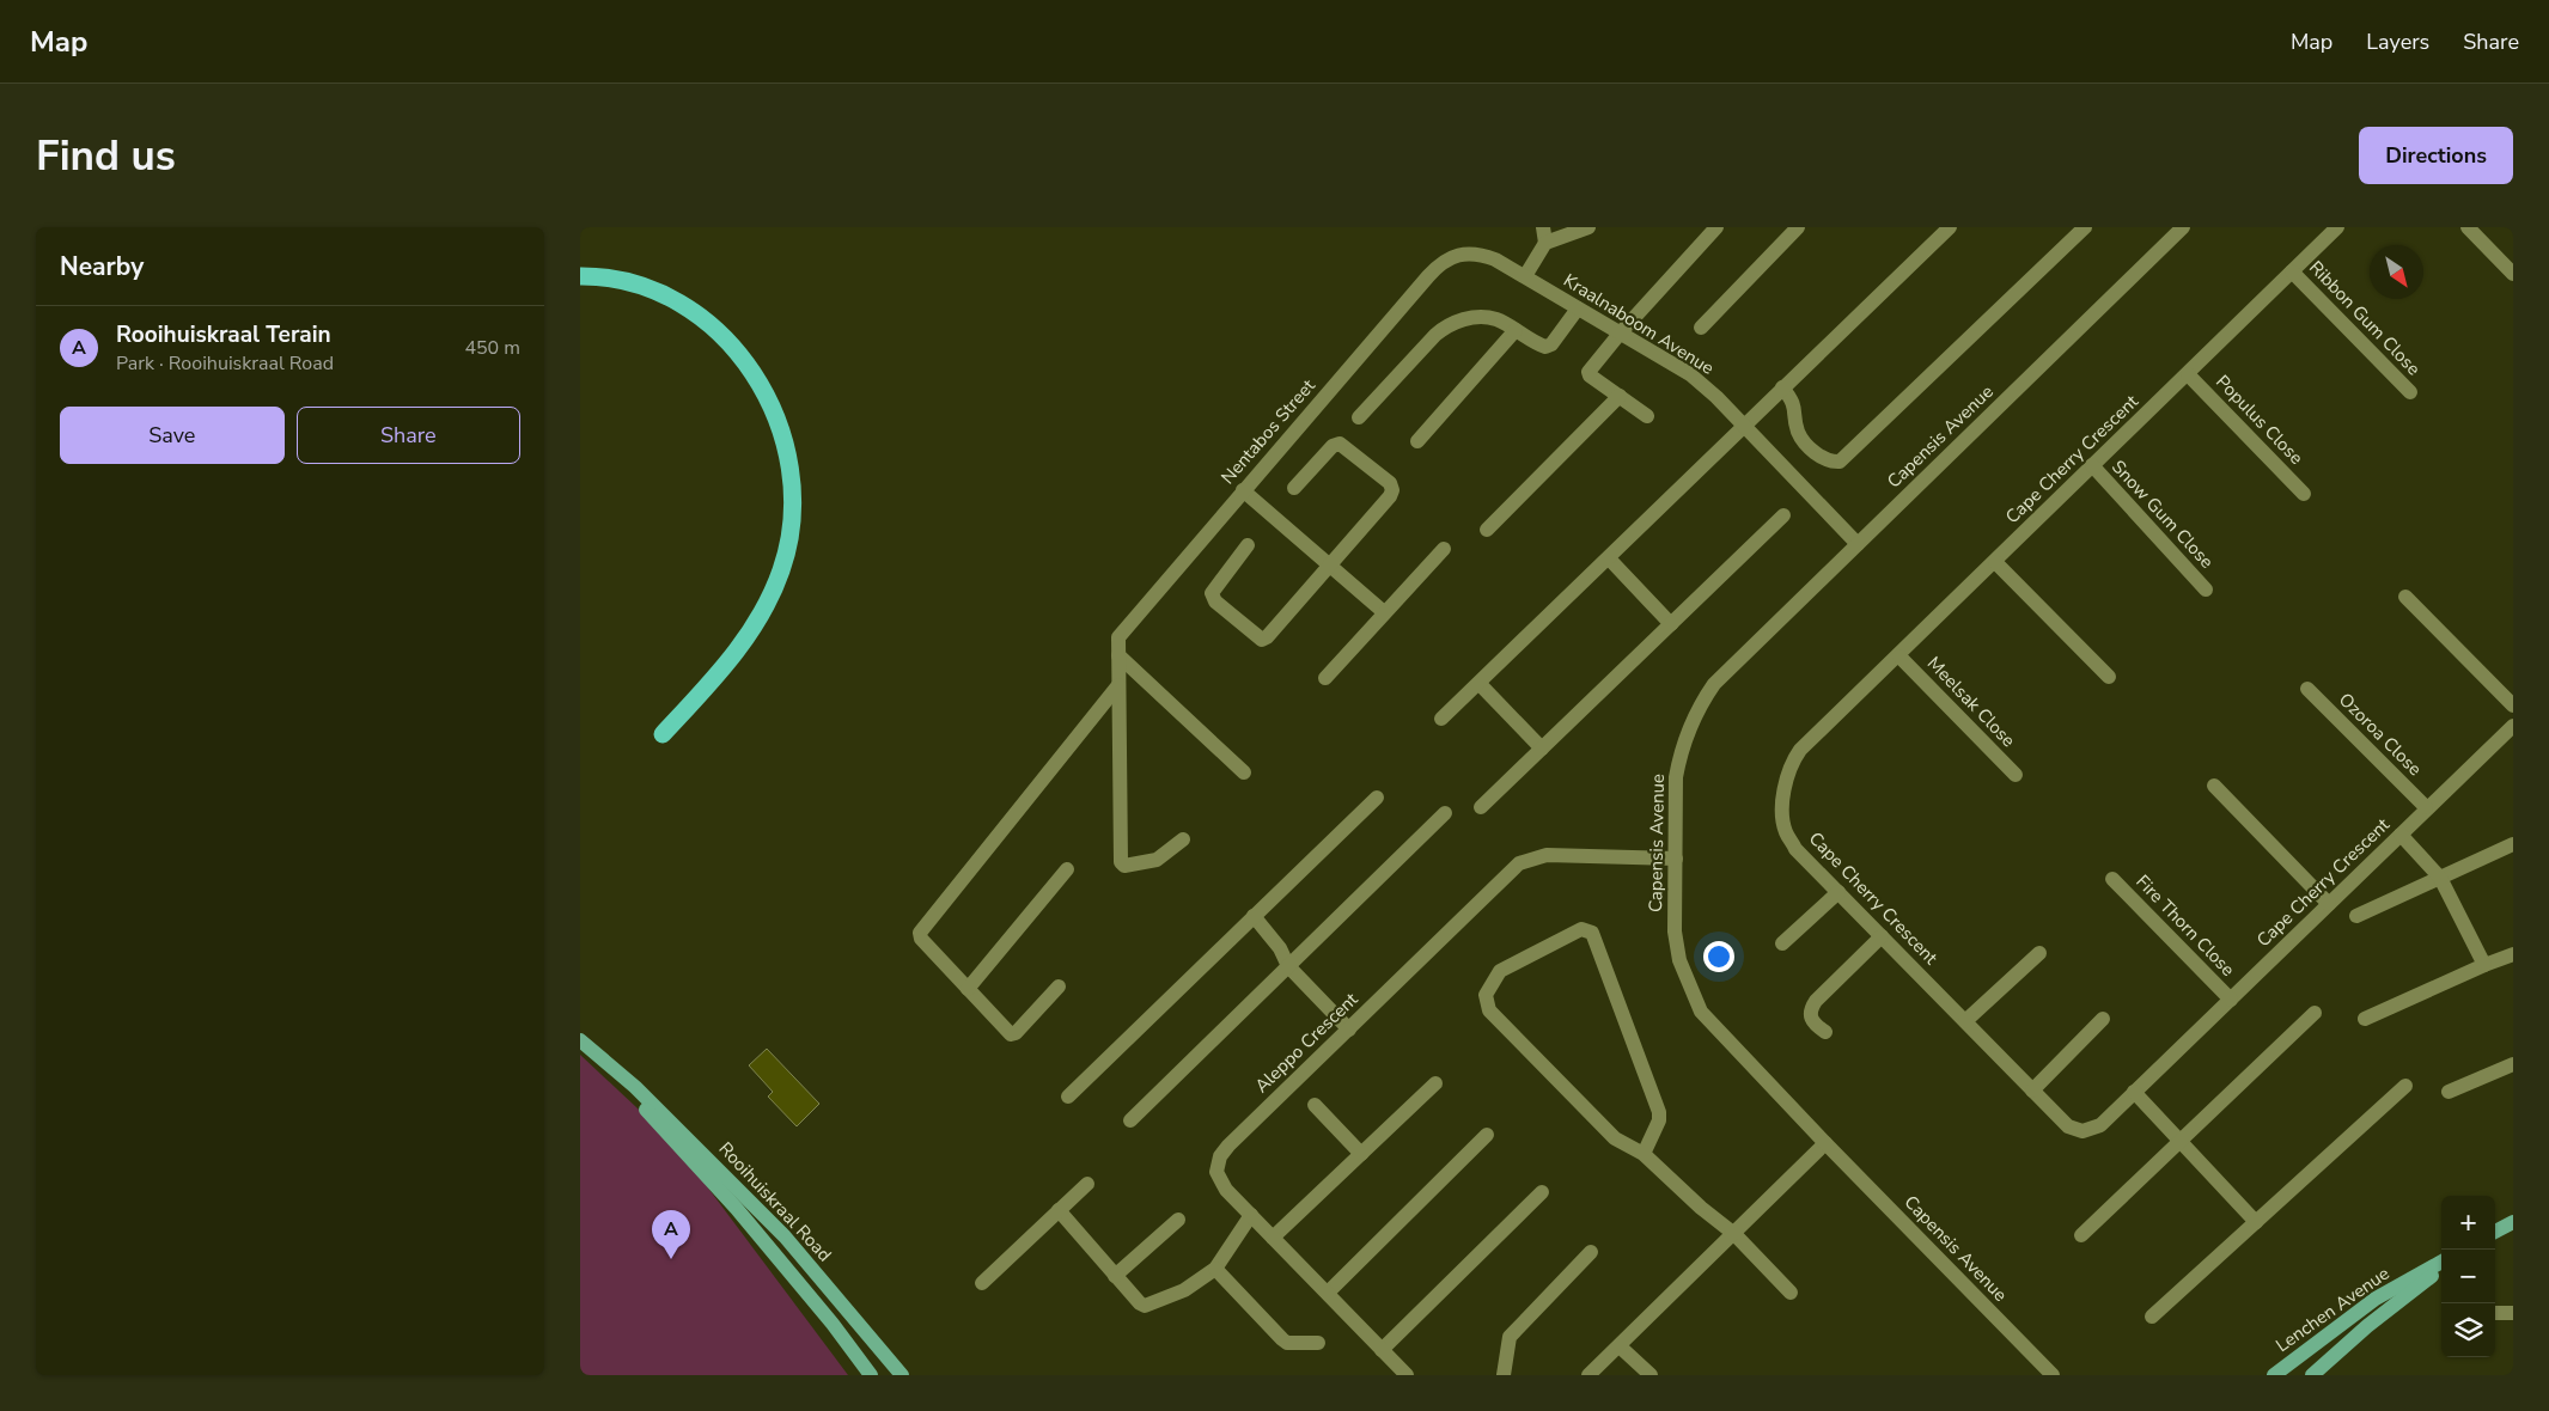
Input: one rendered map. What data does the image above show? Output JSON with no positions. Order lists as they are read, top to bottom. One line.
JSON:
{"streets":{"main road":["Rooihuiskraal Road","Lenchen Avenue"],"street":["Ribbon Gum Close","Kraalnaboom Avenue","Populus Close","Nentabos Street","Capensis Avenue","Cape Cherry Crescent","Snow Gum Close","Meelsak Close","Ozoroa Close","Fire Thorn Close","Aleppo Crescent"]},"crossings":[["Ribbon Gum Close","Cape Cherry Crescent"],["Kraalnaboom Avenue","Nentabos Street"],["Kraalnaboom Avenue","Capensis Avenue"],["Populus Close","Cape Cherry Crescent"],["Capensis Avenue","Aleppo Crescent"],["Cape Cherry Crescent","Snow Gum Close"],["Cape Cherry Crescent","Meelsak Close"],["Cape Cherry Crescent","Ozoroa Close"],["Cape Cherry Crescent","Fire Thorn Close"]],"north":"bottom right","page":{"header":"Map","nav":["Map","Layers","Share"],"buttons":["Directions",["Save","Share"]],"title":"Find us","heading":"Nearby","list":[{"mark":"A","name":"Rooihuiskraal Terain","note":"Park · Rooihuiskraal Road","value":"450 m"}],"map_buttons":["+","−"],"pins":"A"}}
